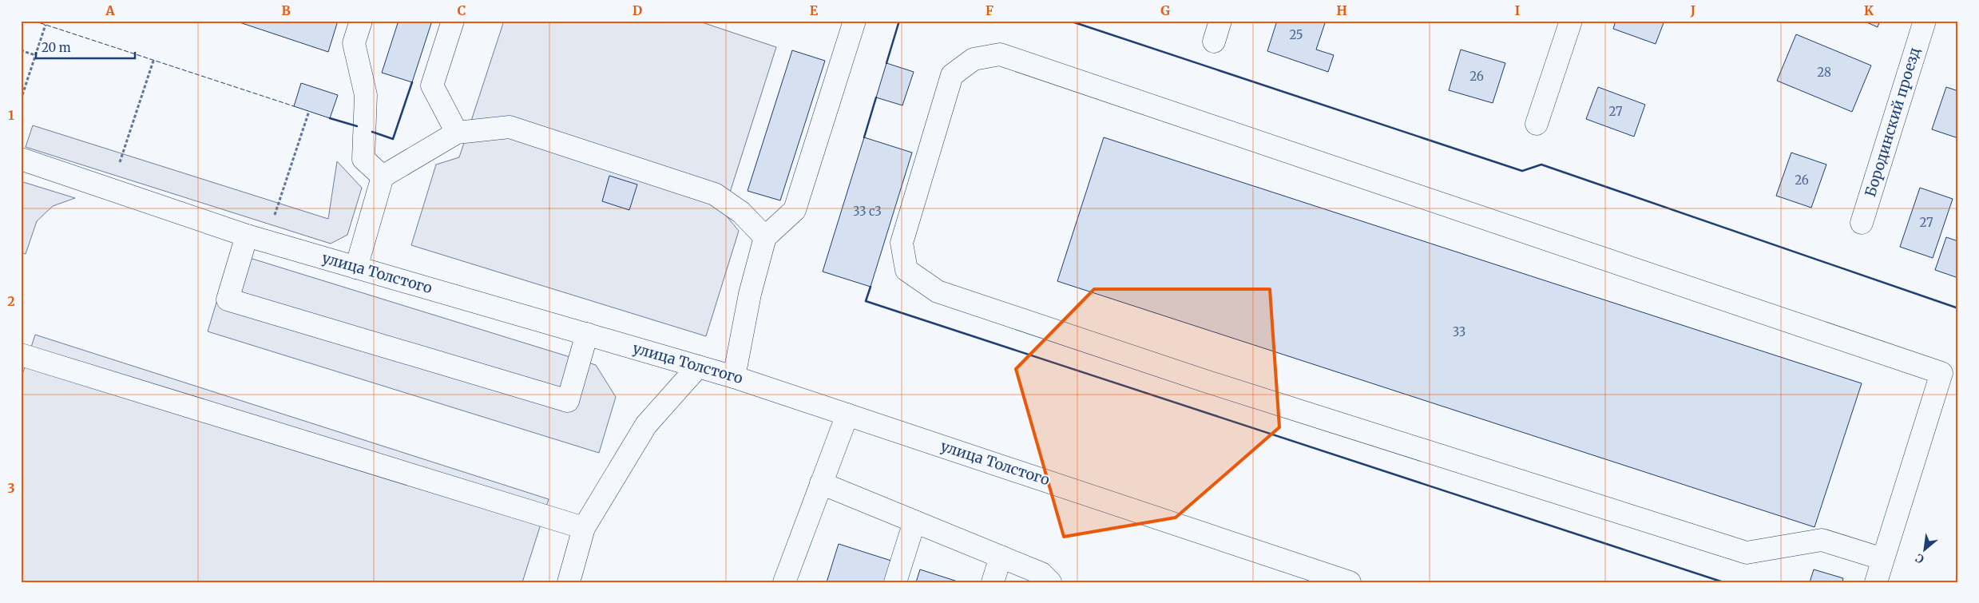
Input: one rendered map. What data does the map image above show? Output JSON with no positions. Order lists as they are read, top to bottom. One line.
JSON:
{"streets":{"street":["Бородинский проезд","улица Толстого"]},"house_numbers":["25","28","26","27","26","33 с3","27","33"],"scale_bar":"20 m","north":"bottom left","grid":{"columns":["A","B","C","D","E","F","G","H","I","J","K"],"rows":["1","2","3"]}}
